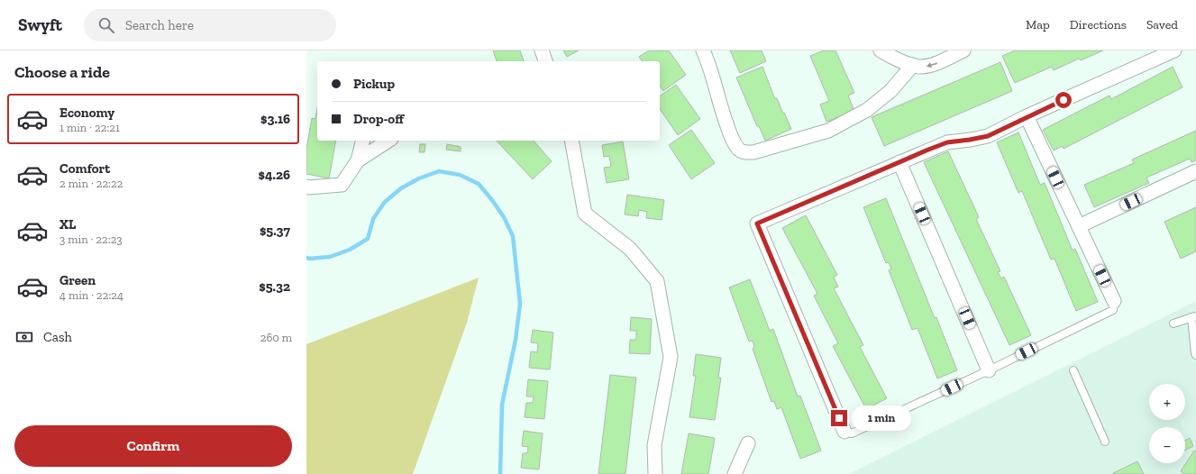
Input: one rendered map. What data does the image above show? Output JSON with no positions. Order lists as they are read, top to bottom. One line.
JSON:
{"page":{"header":"Swyft","search":"Search here","nav":["Map","Directions","Saved"],"heading":"Choose a ride","banner":["Pickup","Drop-off"],"list":[{"name":"Economy","note":"1 min · 22:21","value":"$3.16"},{"name":"Comfort","note":"2 min · 22:22","value":"$4.26"},{"name":"XL","note":"3 min · 22:23","value":"$5.37"},{"name":"Green","note":"4 min · 22:24","value":"$5.32"}],"pay":["Cash","260 m"],"map_buttons":["+","−"],"bubble":"1 min","buttons":"Confirm"}}
